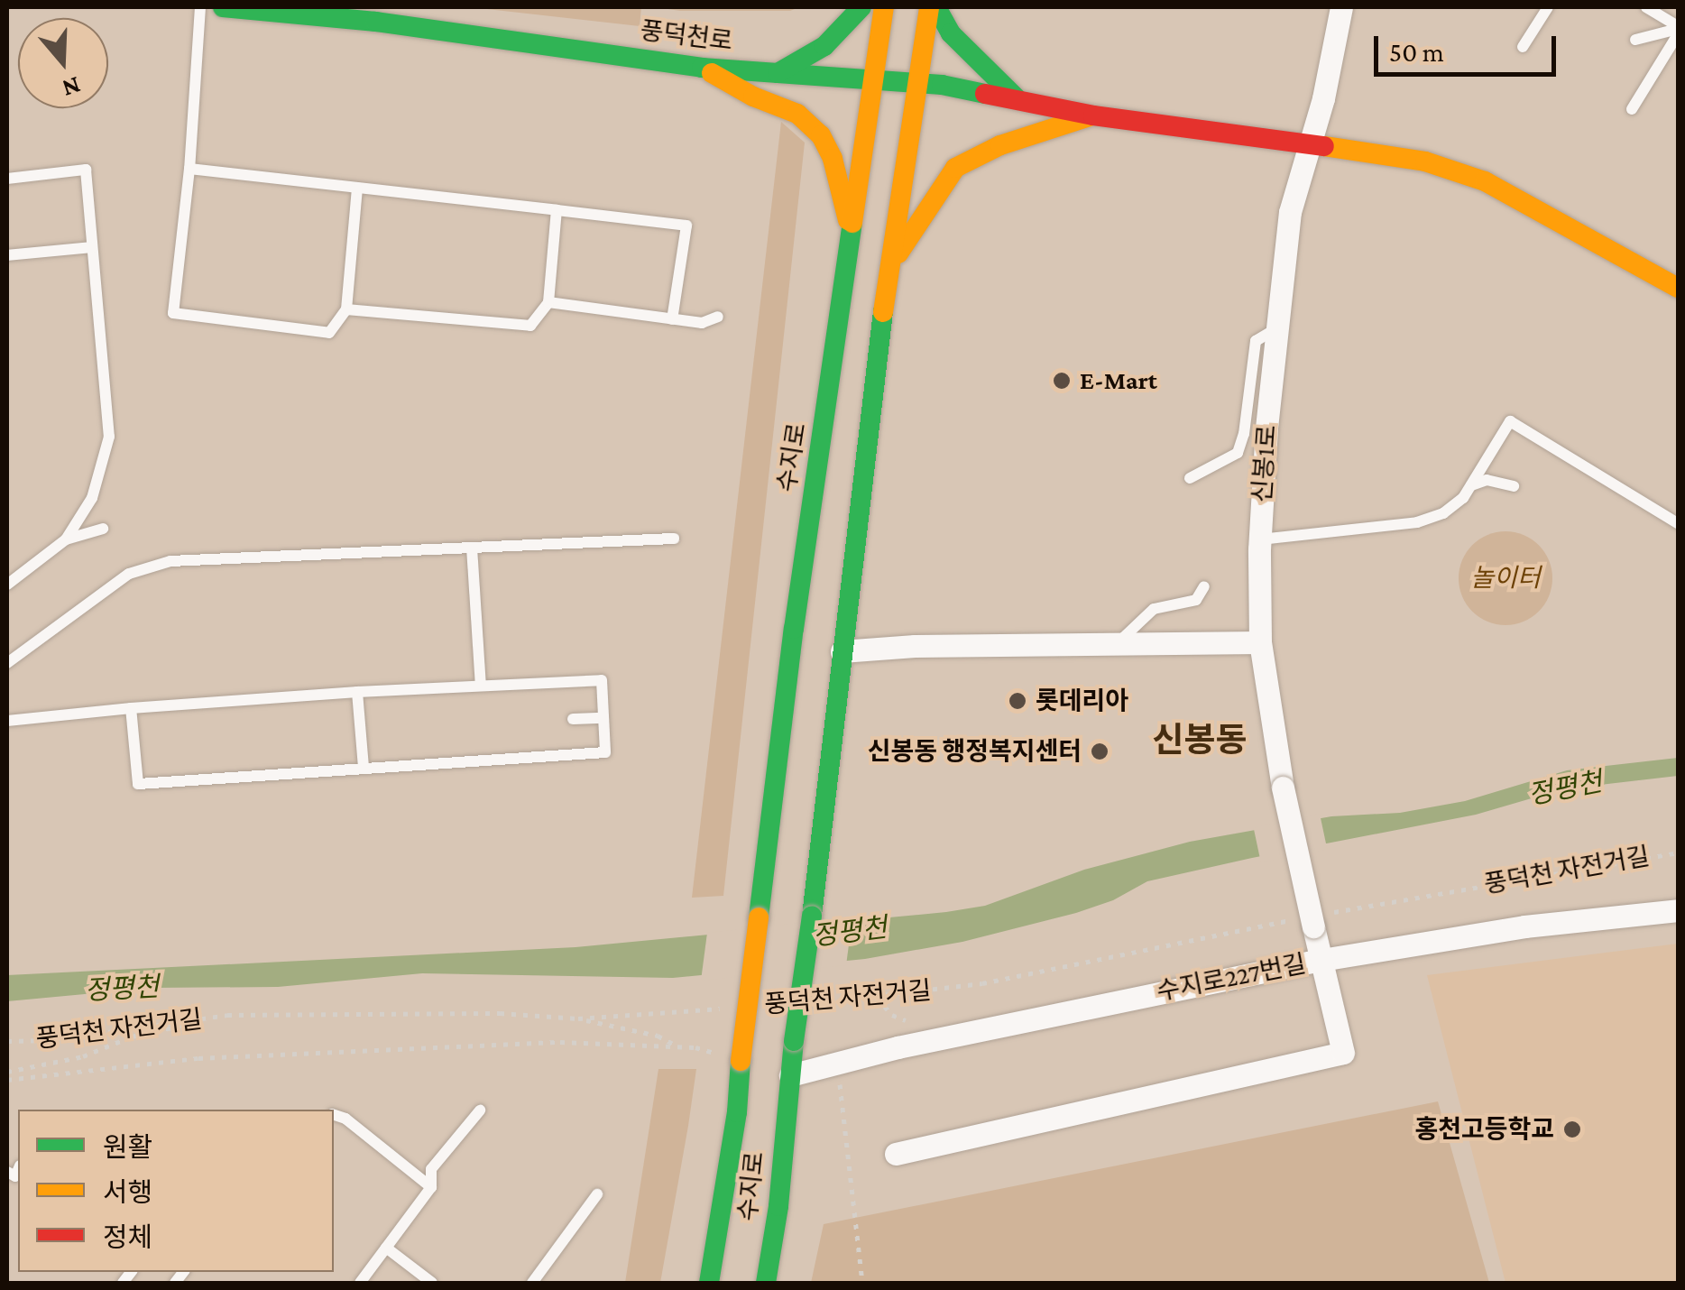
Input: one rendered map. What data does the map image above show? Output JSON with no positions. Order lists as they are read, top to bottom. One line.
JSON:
{"streets":{"main road":["풍덕천로","수지로"],"street":["신봉1로","수지로227번길"],"path":["풍덕천 자전거길"]},"crossings":[["풍덕천로","수지로"],["수지로","수지로227번길"],["신봉1로","풍덕천 자전거길"]],"districts":["신봉동"],"water":["정평천"],"parks":["놀이터"],"places":["E-Mart","롯데리아","신봉동 행정복지센터","홍천고등학교"],"legend":["원활","서행","정체"],"scale_bar":"50 m","north":"bottom"}
